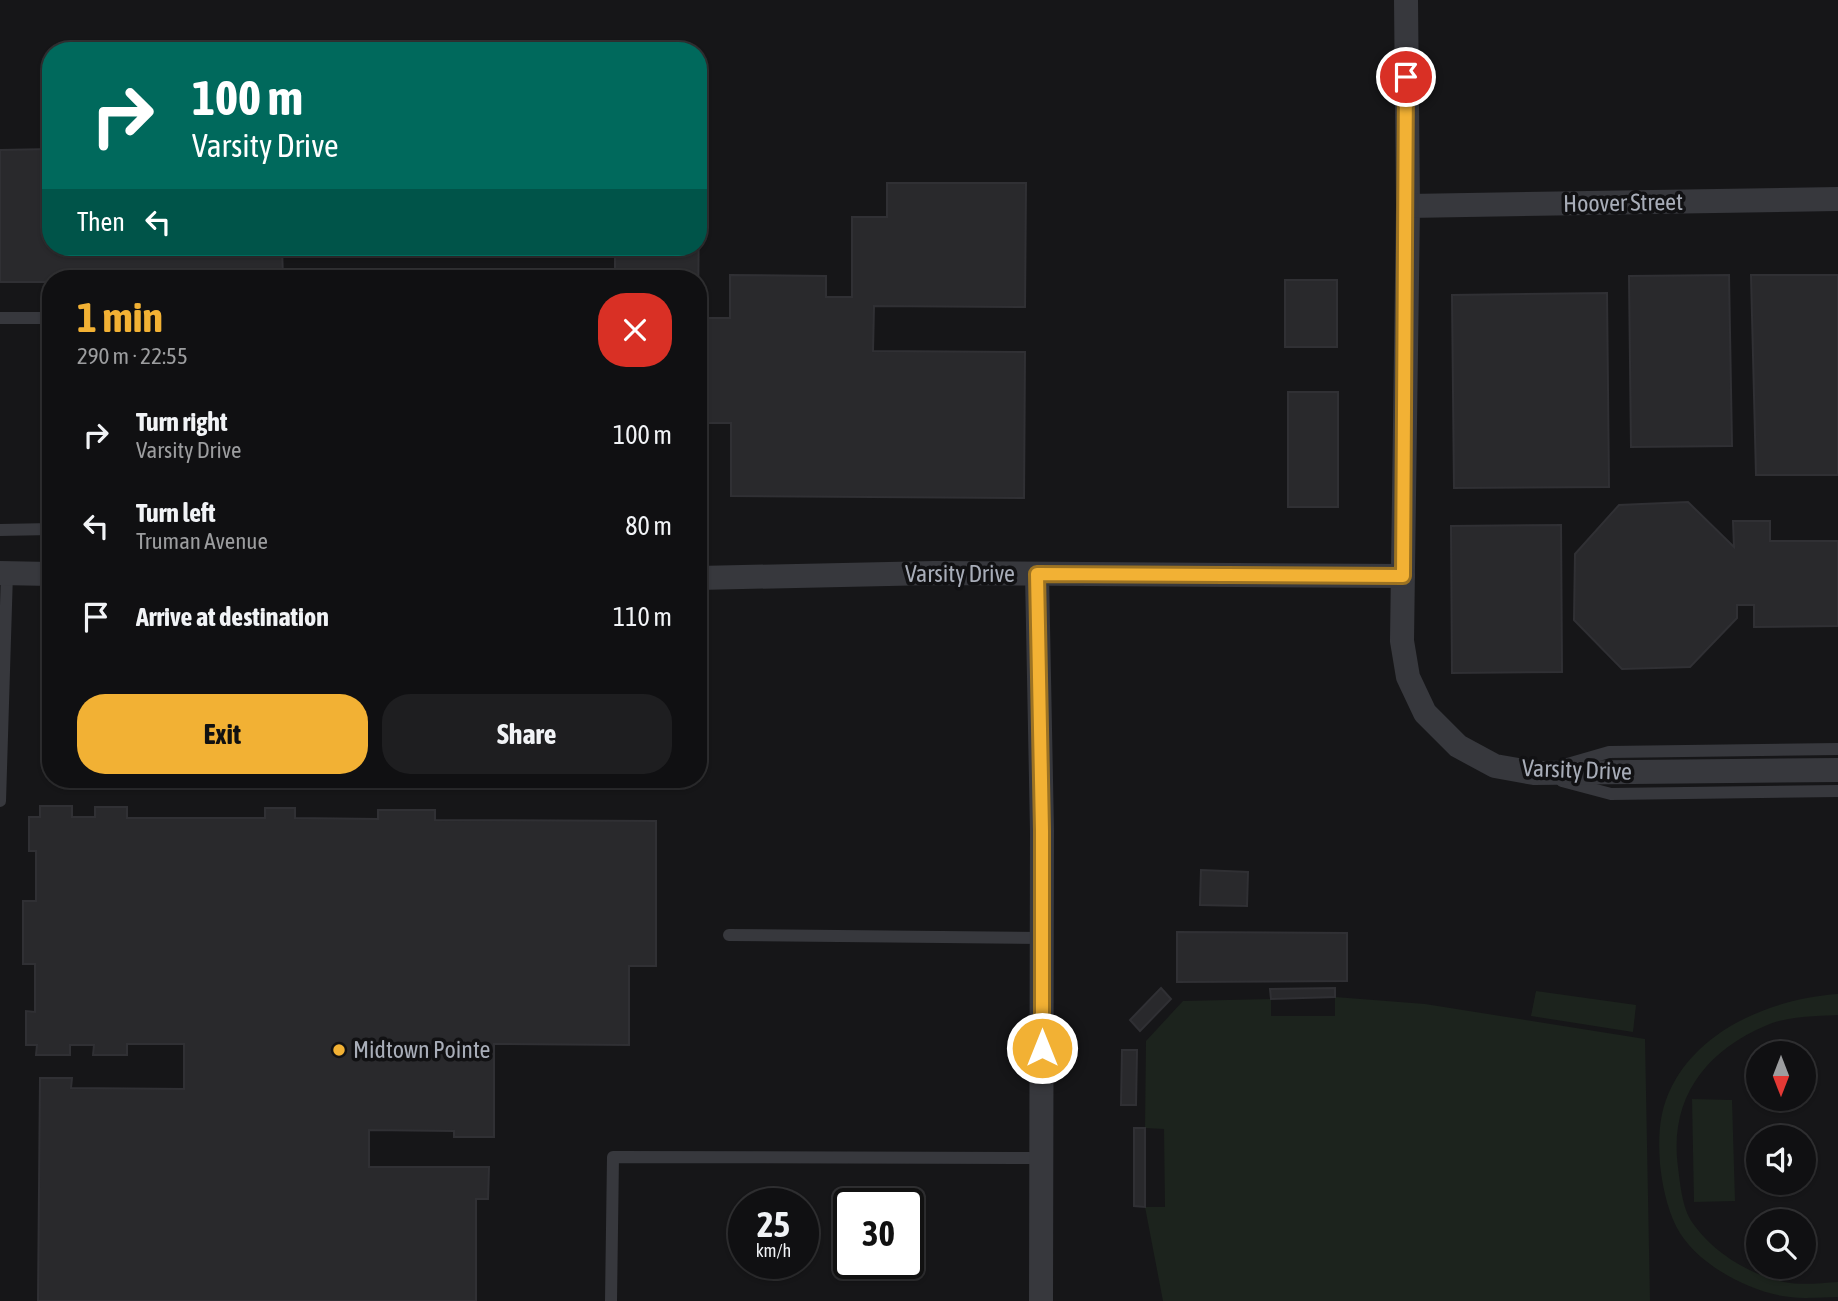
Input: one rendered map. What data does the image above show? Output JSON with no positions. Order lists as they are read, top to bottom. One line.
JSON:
{"streets":{"street":["Hoover Street","Varsity Drive"]},"places":["Midtown Pointe"],"north":"bottom","page":{"turn":["100 m","Varsity Drive"],"then":"Then","heading":["1 min","290 m · 22:55"],"list":[{"name":"Turn right","note":"Varsity Drive","value":"100 m"},{"name":"Turn left","note":"Truman Avenue","value":"80 m"},{"name":"Arrive at destination","value":"110 m"}],"buttons":["Exit","Share"],"speed":"25 km/h","limit":"30"}}
